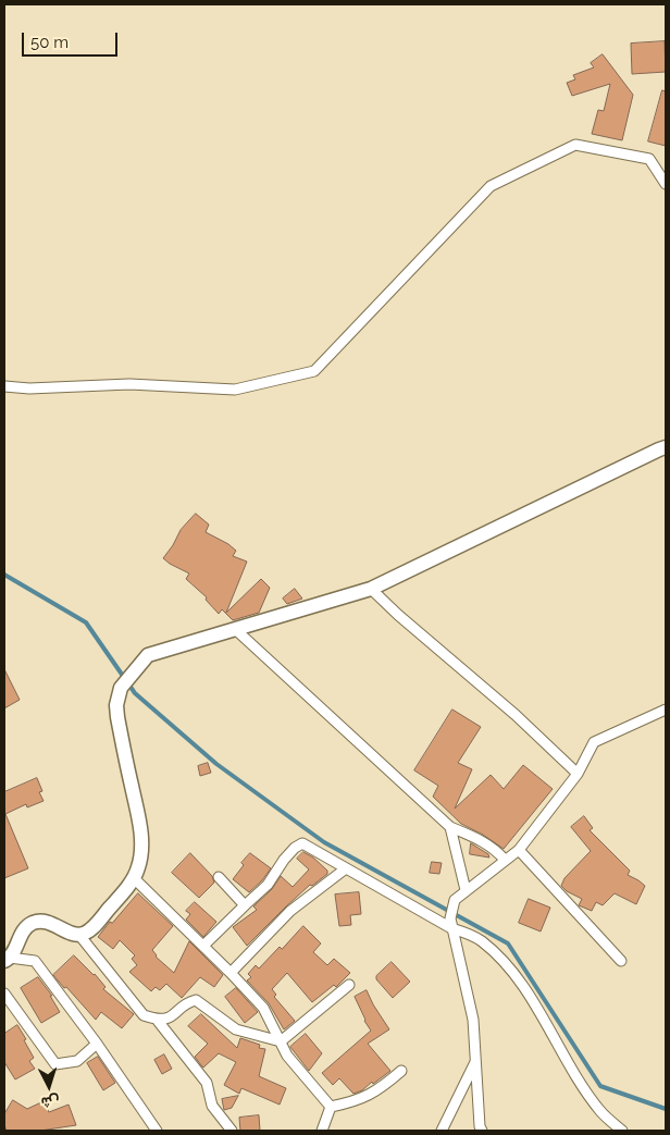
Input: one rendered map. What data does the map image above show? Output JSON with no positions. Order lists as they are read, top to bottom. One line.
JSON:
{"scale_bar":"50 m","north":"bottom"}
